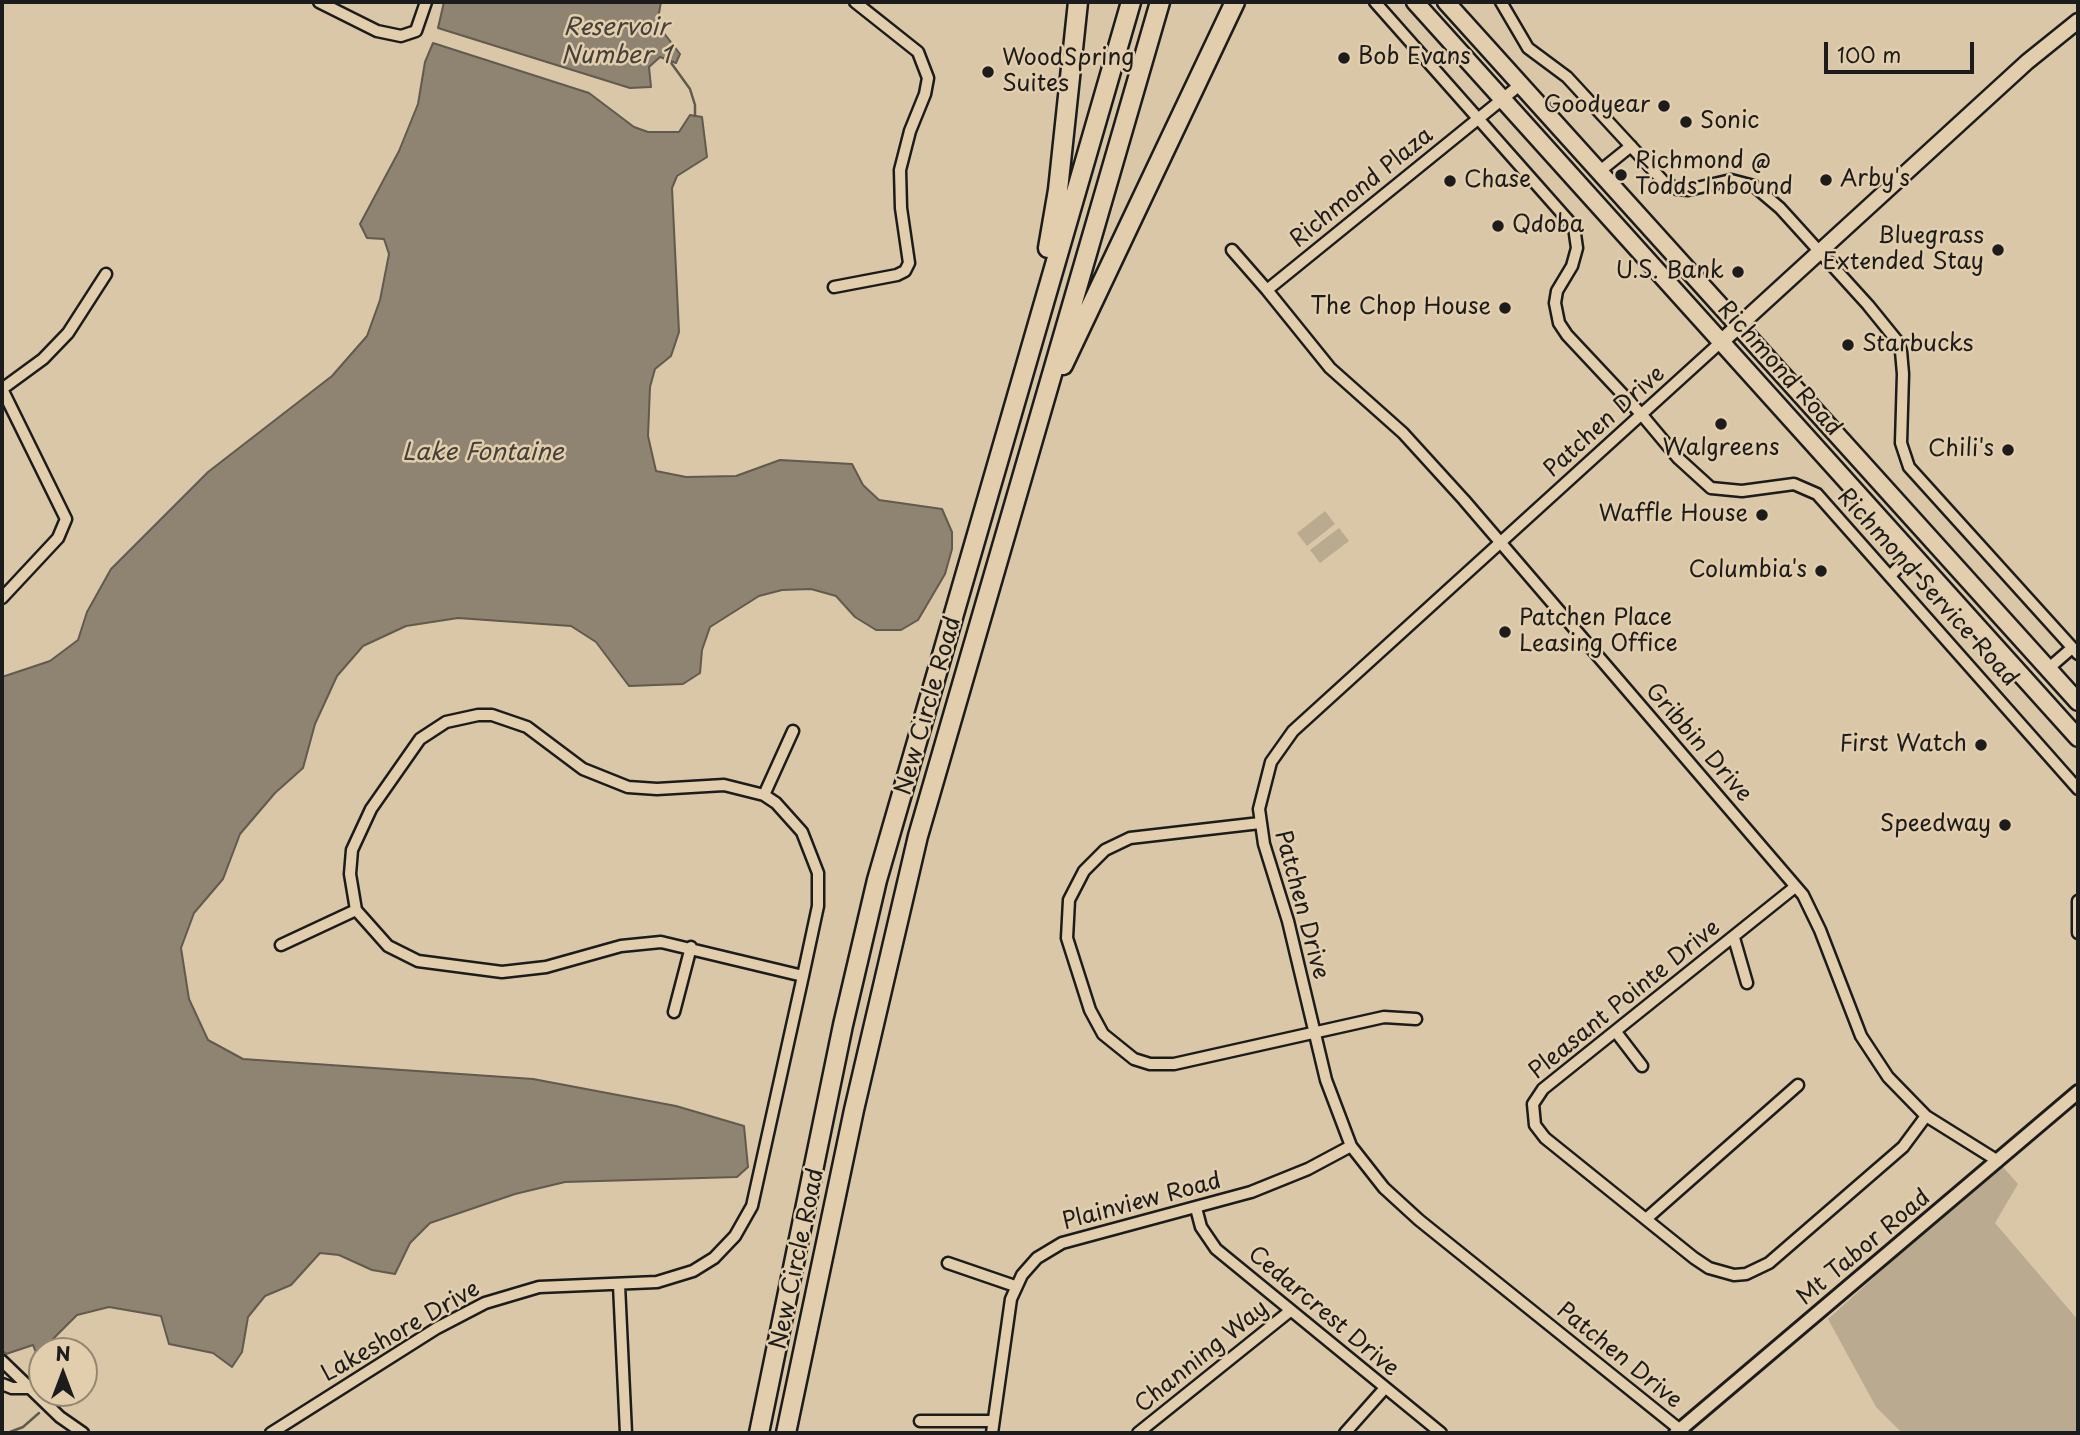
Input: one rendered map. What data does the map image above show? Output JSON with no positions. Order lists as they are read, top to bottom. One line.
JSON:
{"streets":{"highway":["Richmond Road","New Circle Road"],"street":["Richmond Plaza","Patchen Drive","Richmond Service Road","Gribbin Drive","Pleasant Pointe Drive","Plainview Road","Mt Tabor Road","Cedarcrest Drive","Lakeshore Drive","Channing Way"]},"crossings":[["Richmond Plaza","Richmond Road"],["Richmond Plaza","Richmond Service Road"],["Richmond Plaza","Gribbin Drive"],["Richmond Road","Patchen Drive"],["Patchen Drive","Richmond Service Road"],["Patchen Drive","Gribbin Drive"],["Patchen Drive","Plainview Road"],["Patchen Drive","Mt Tabor Road"],["Gribbin Drive","Pleasant Pointe Drive"],["Gribbin Drive","Mt Tabor Road"],["Plainview Road","Cedarcrest Drive"],["Cedarcrest Drive","Channing Way"]],"water":["Reservoir Number 1","Lake Fontaine"],"places":["Bob Evans","WoodSpring Suites","Goodyear","Sonic","Richmond @ Todds Inbound","Arby's","Chase","Qdoba","Bluegrass Extended Stay","U.S. Bank","The Chop House","Starbucks","Walgreens","Chili's","Waffle House","Columbia's","Patchen Place Leasing Office","First Watch","Speedway"],"scale_bar":"100 m","north":"top"}
